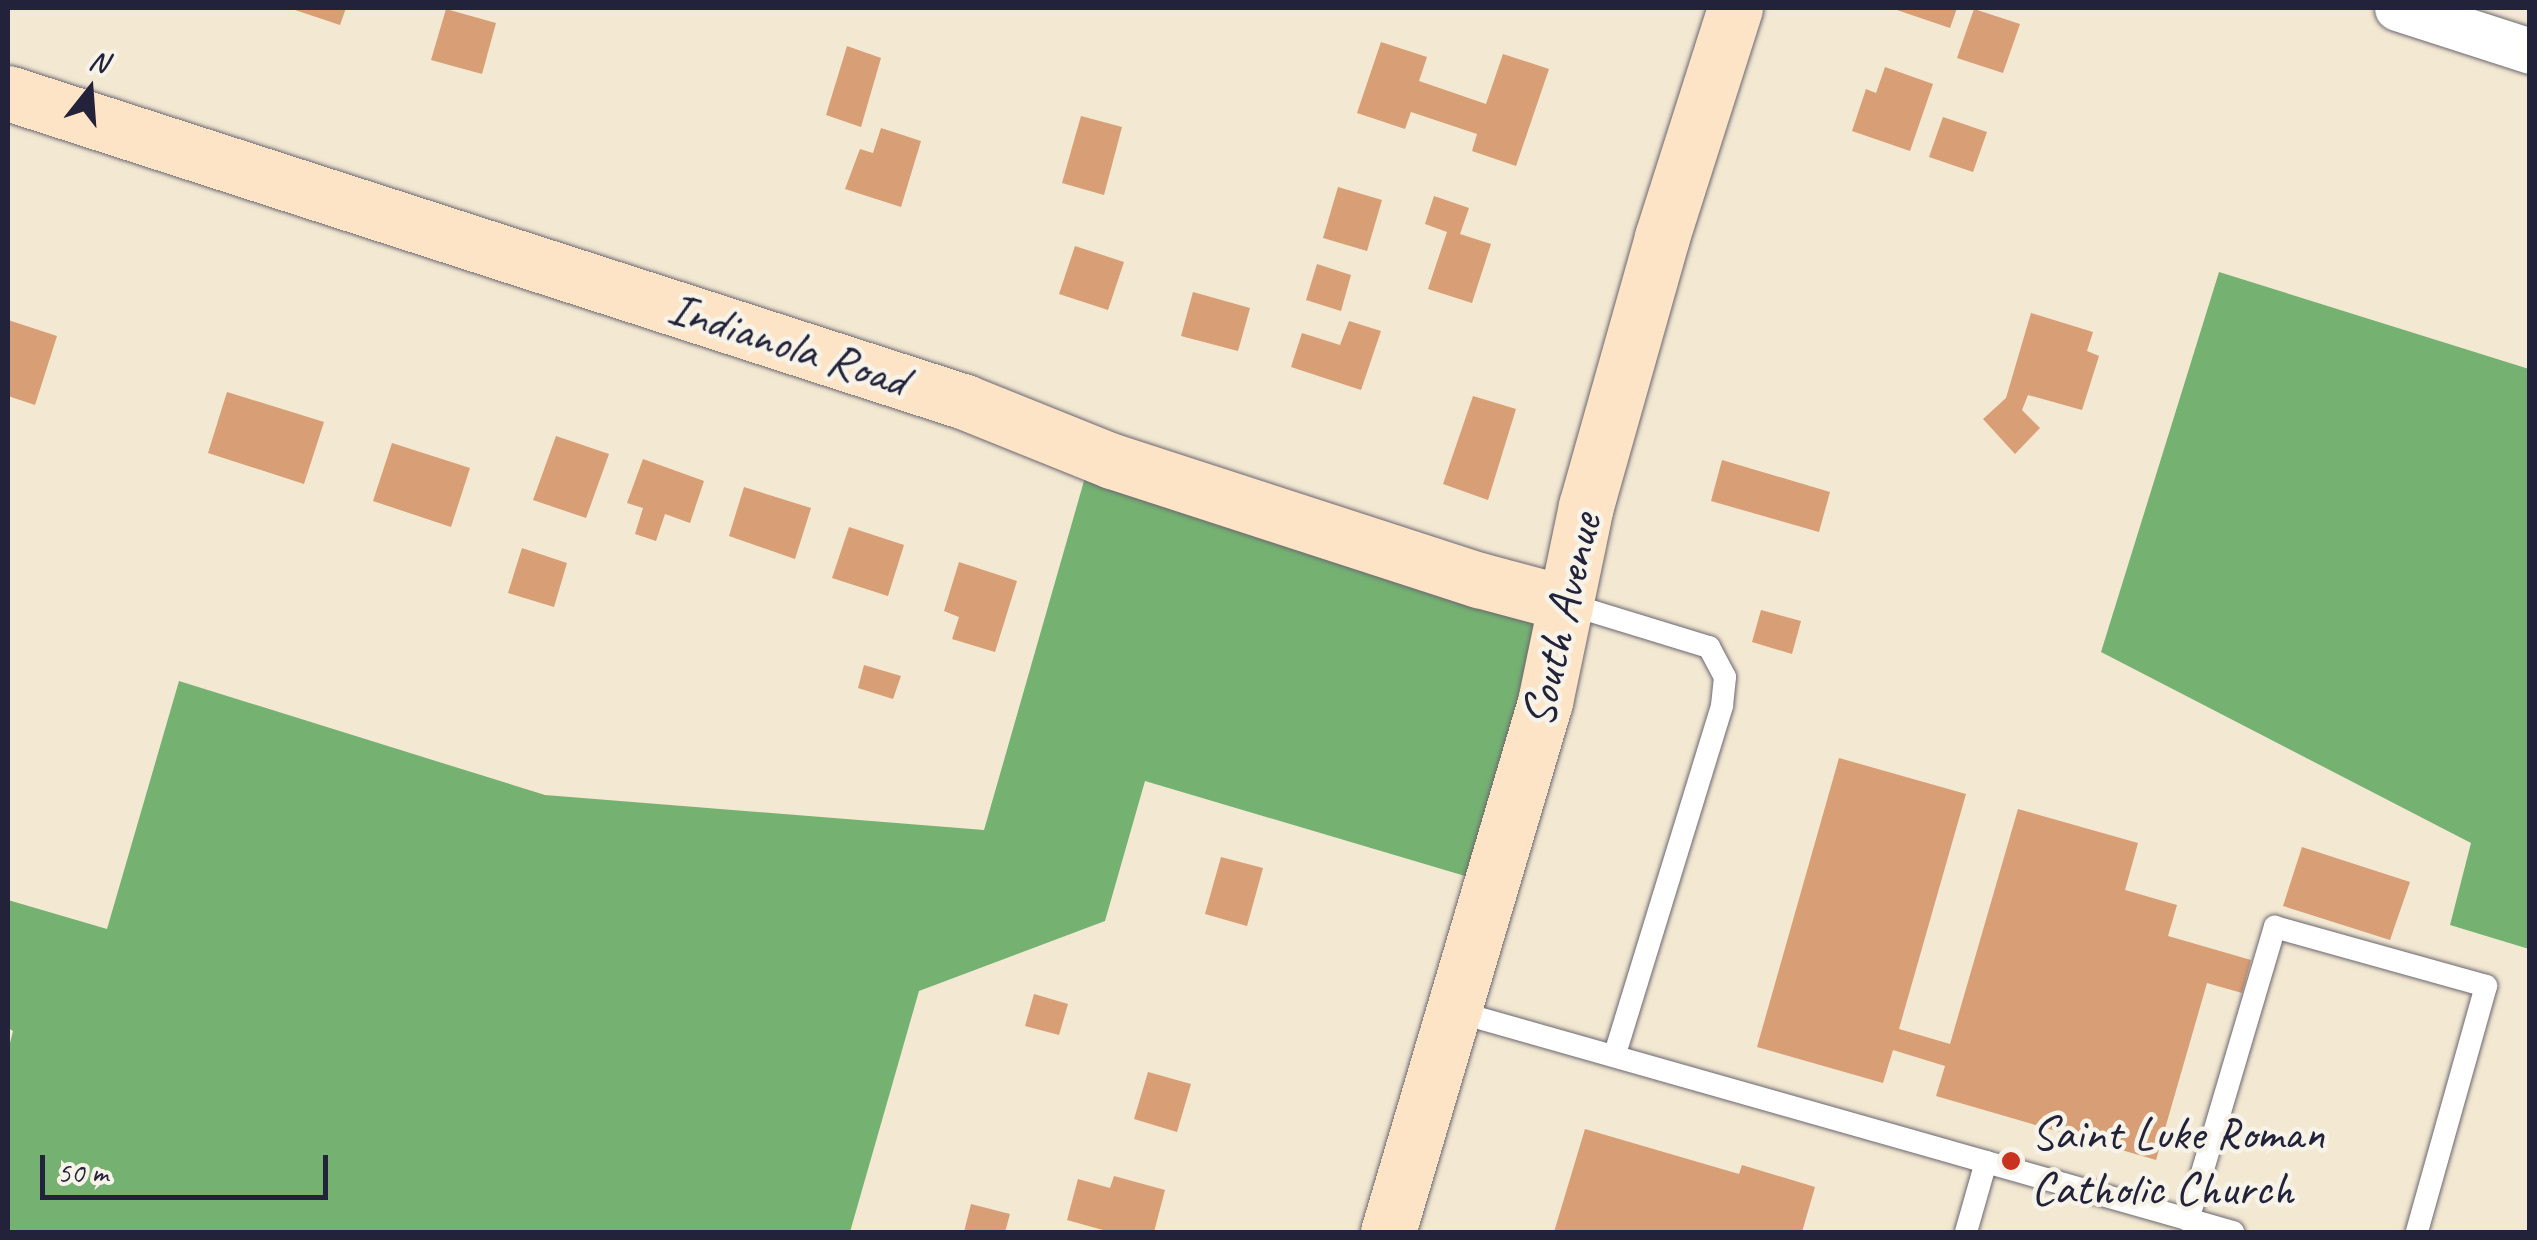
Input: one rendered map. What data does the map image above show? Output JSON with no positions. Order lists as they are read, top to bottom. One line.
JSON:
{"streets":{"street":["Indianola Road","South Avenue"]},"crossings":[["Indianola Road","South Avenue"]],"places":["Saint Luke Roman Catholic Church"],"scale_bar":"50 m","north":"top"}
